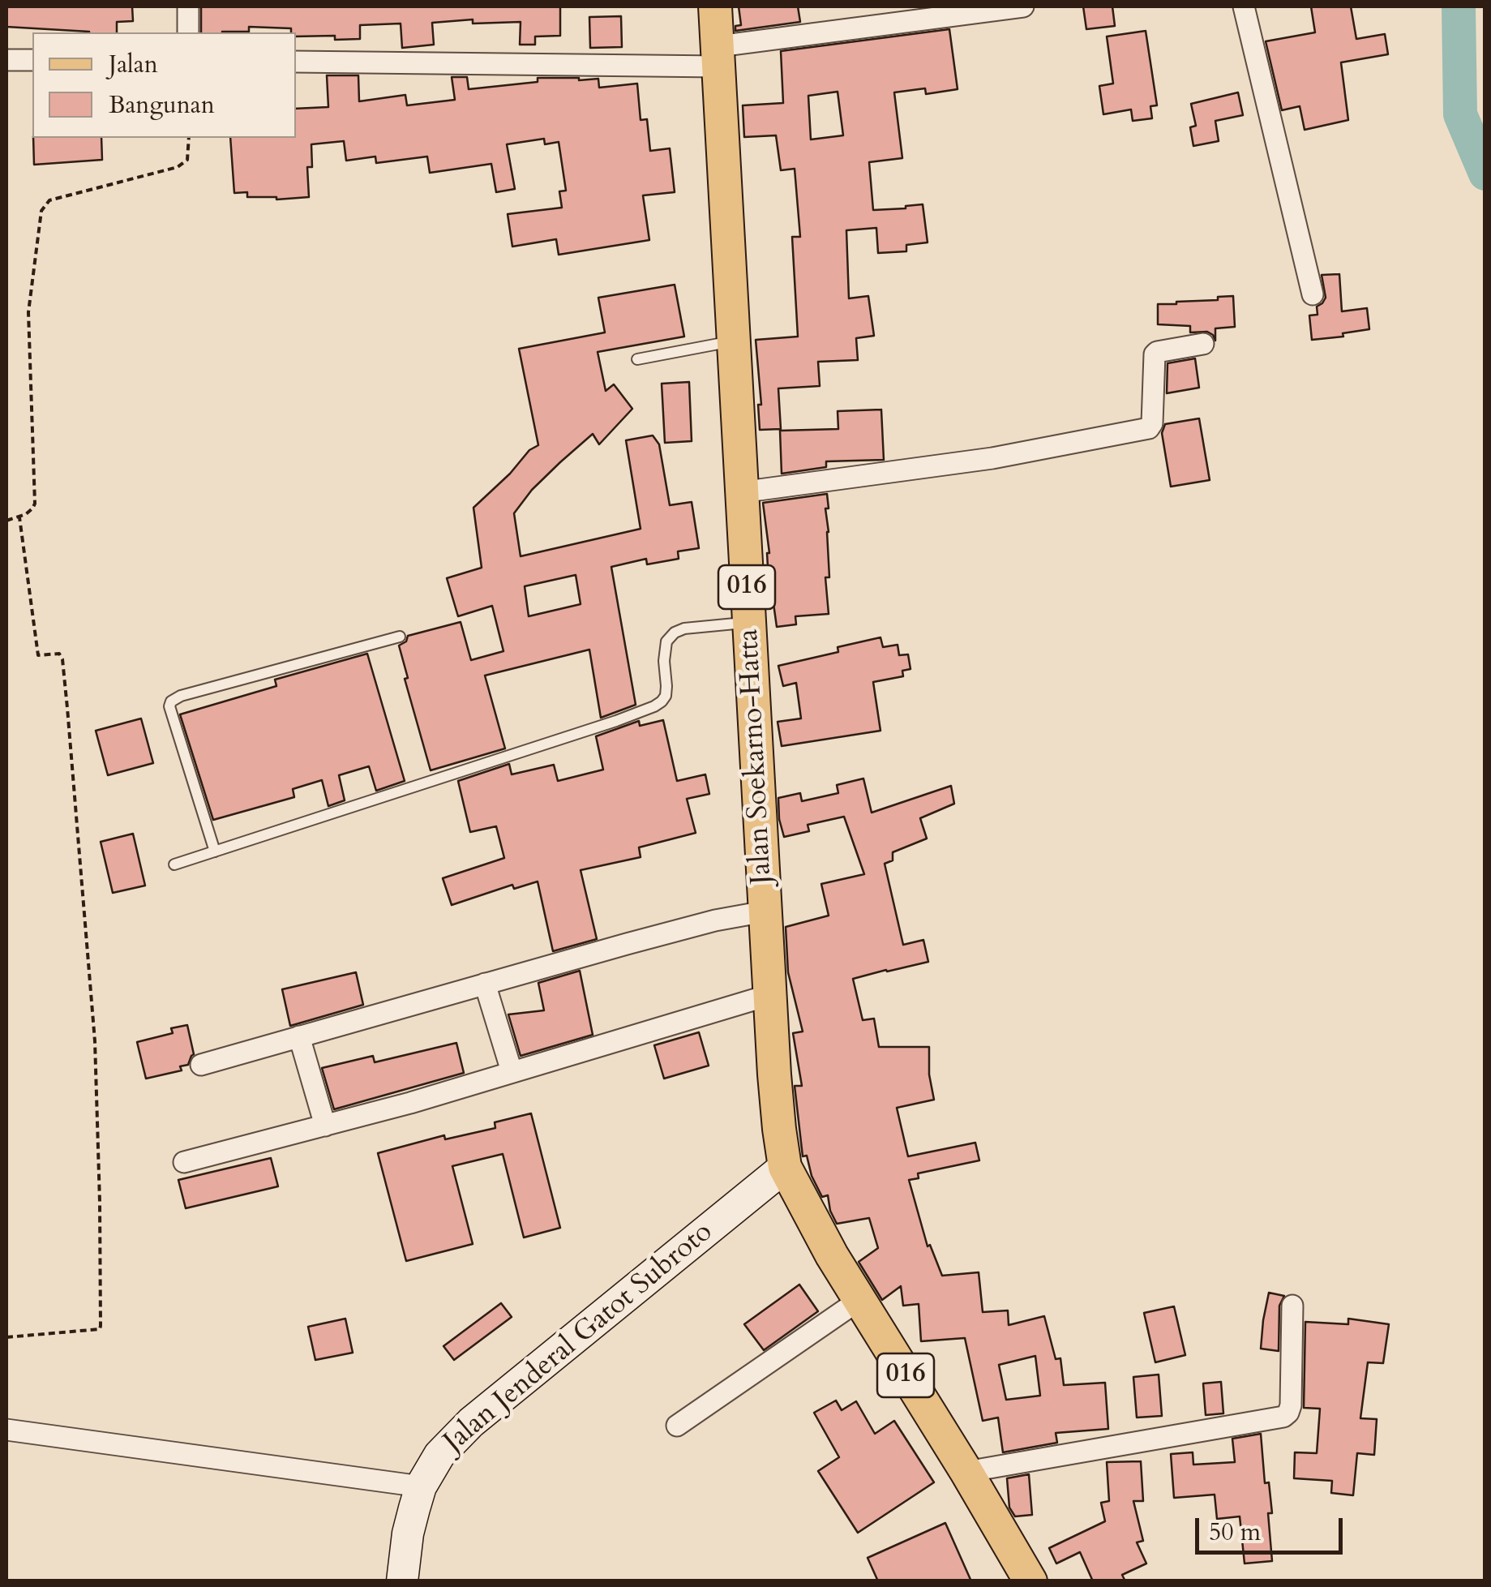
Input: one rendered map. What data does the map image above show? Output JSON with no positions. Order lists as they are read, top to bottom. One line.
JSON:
{"streets":{"main road":["016","Jalan Soekarno-Hatta","Jalan Jenderal Gatot Subroto"]},"crossings":[["016","Jalan Soekarno-Hatta"],["016","Jalan Jenderal Gatot Subroto"],["Jalan Soekarno-Hatta","Jalan Jenderal Gatot Subroto"]],"legend":["Jalan","Bangunan"],"scale_bar":"50 m"}
